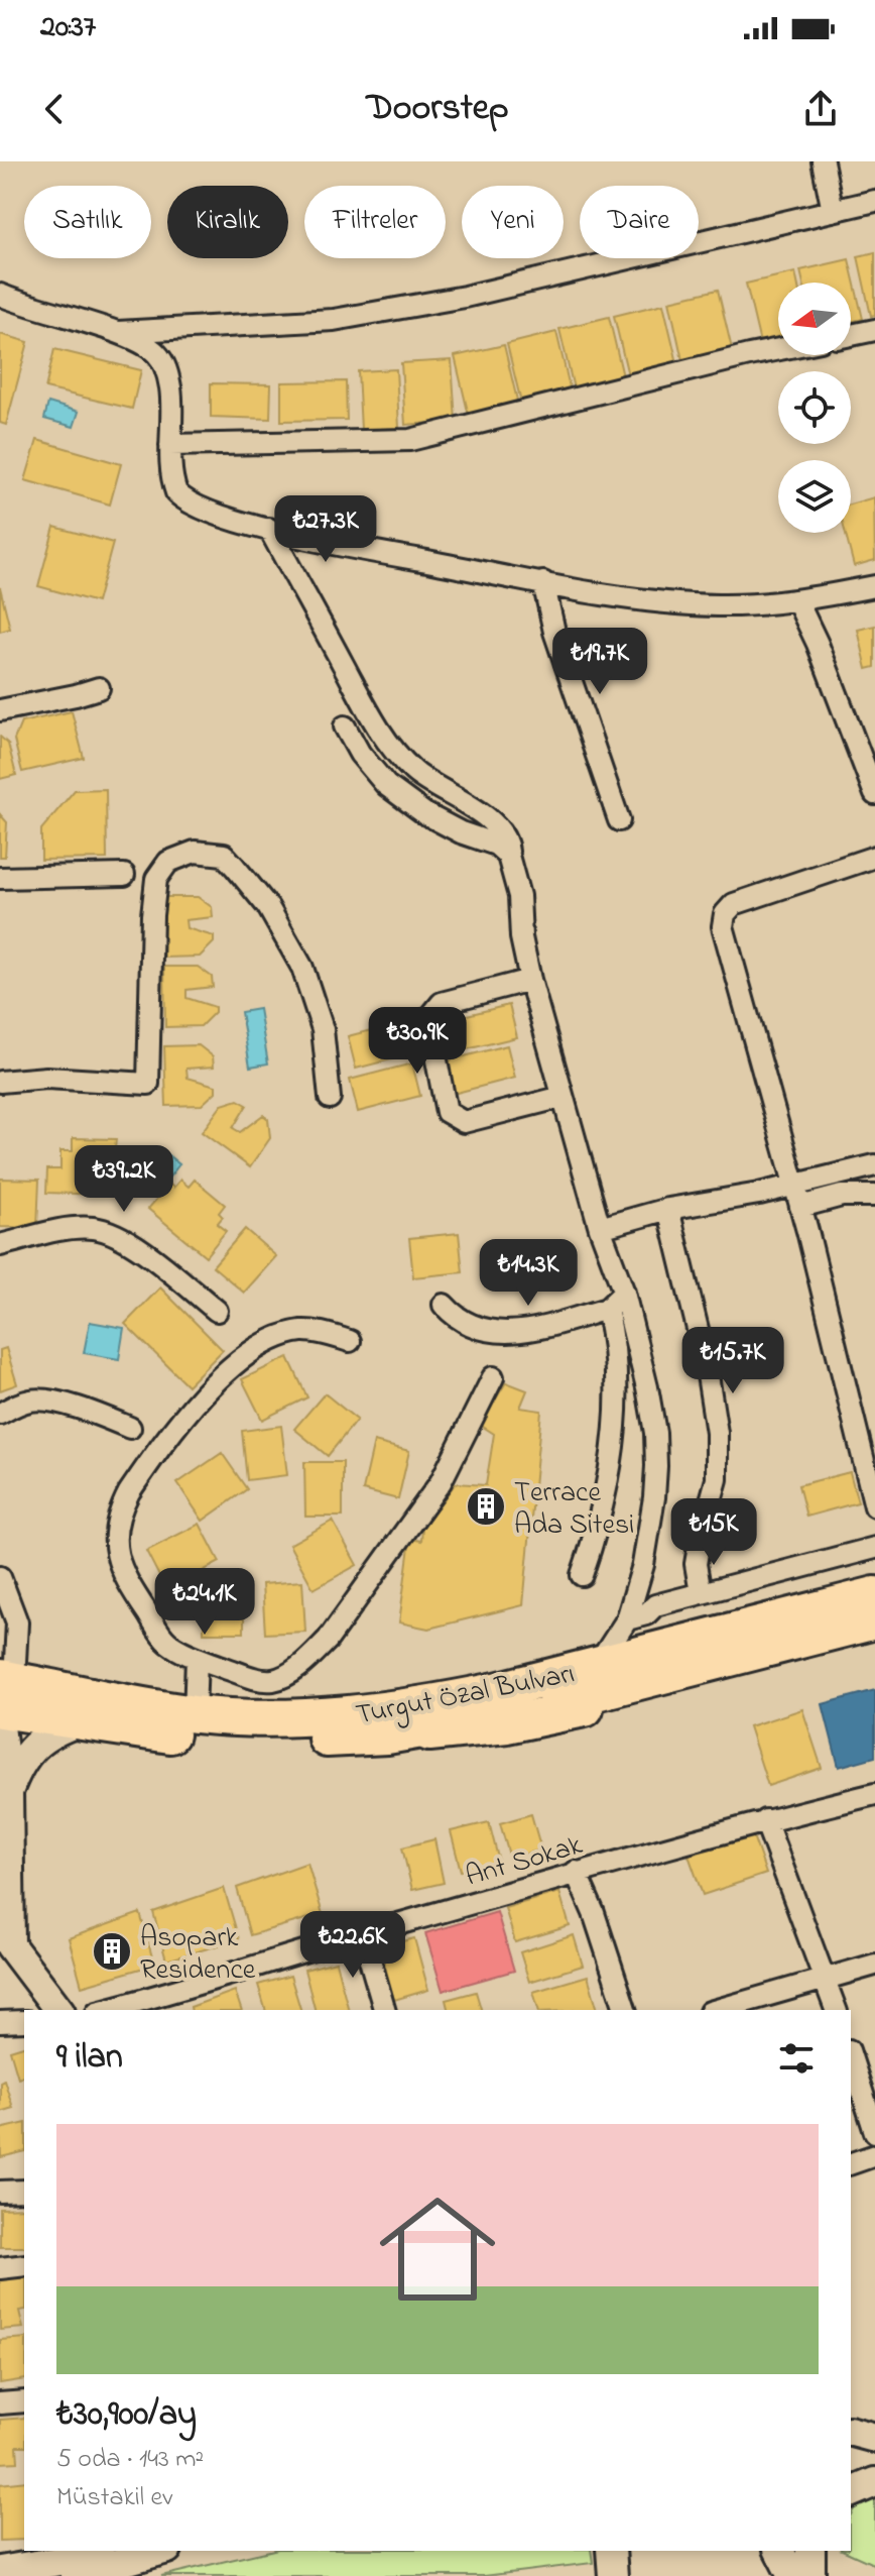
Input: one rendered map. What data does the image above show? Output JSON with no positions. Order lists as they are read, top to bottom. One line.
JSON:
{"streets":{"highway":["Turgut Özal Bulvarı"],"street":["Ant Sokak"]},"places":{"building":["Terrace Ada Sitesi","Asopark Residence"]},"north":"left","page":{"status":"20:37","header":"Doorstep","chip":["Satılık","Kiralık","Filtreler","Yeni","Daire"],"price":["₺27.3K","₺19.7K","₺30.9K","₺39.2K","₺14.3K","₺15.7K","₺15K","₺24.1K","₺22.6K"],"heading":"9 ilan","list":[{"name":"₺30,900/ay","note":"5 oda · 143 m² · Müstakil ev"}]}}
